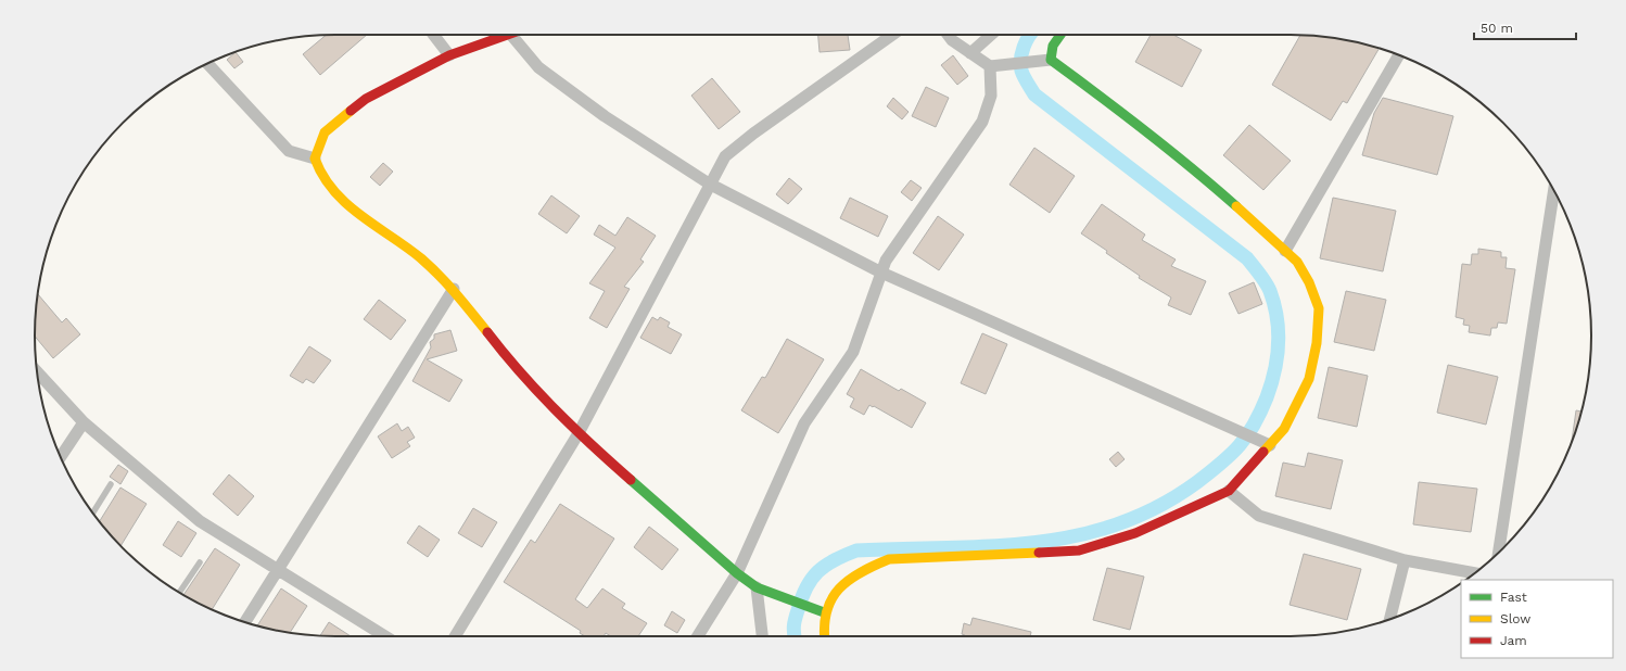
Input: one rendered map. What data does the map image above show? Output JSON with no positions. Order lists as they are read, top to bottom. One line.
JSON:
{"legend":["Fast","Slow","Jam"],"scale_bar":"50 m"}
